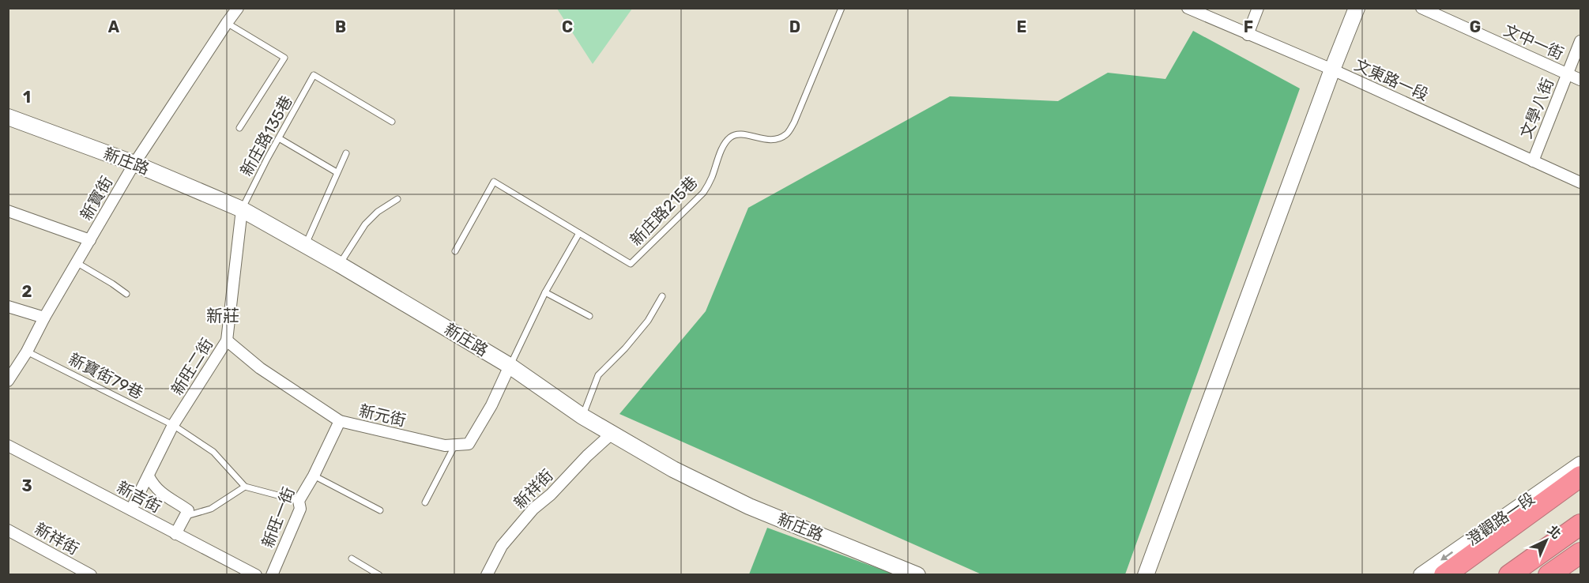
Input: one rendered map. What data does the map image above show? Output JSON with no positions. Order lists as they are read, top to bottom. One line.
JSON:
{"streets":{"street":["文中一街","文東路一段","文學八街","新庄路","新寶街","新旺二街","新元街","新祥街","新吉街","新旺一街","澄觀路一段"],"lane":["新庄路135巷","新庄路215巷","新寶街79巷"]},"crossings":[["文中一街","文學八街"],["文東路一段","文學八街"],["新庄路135巷","新庄路"],["新庄路135巷","新旺二街"],["新庄路","新寶街"],["新庄路","新旺二街"],["新庄路","新祥街"],["新寶街","新寶街79巷"],["新旺二街","新寶街79巷"],["新旺二街","新元街"],["新旺二街","新吉街"],["新元街","新旺一街"]],"one_way":["澄觀路一段"],"districts":["新莊"],"north":"top right","grid":{"columns":["A","B","C","D","E","F","G"],"rows":["1","2","3"]}}
